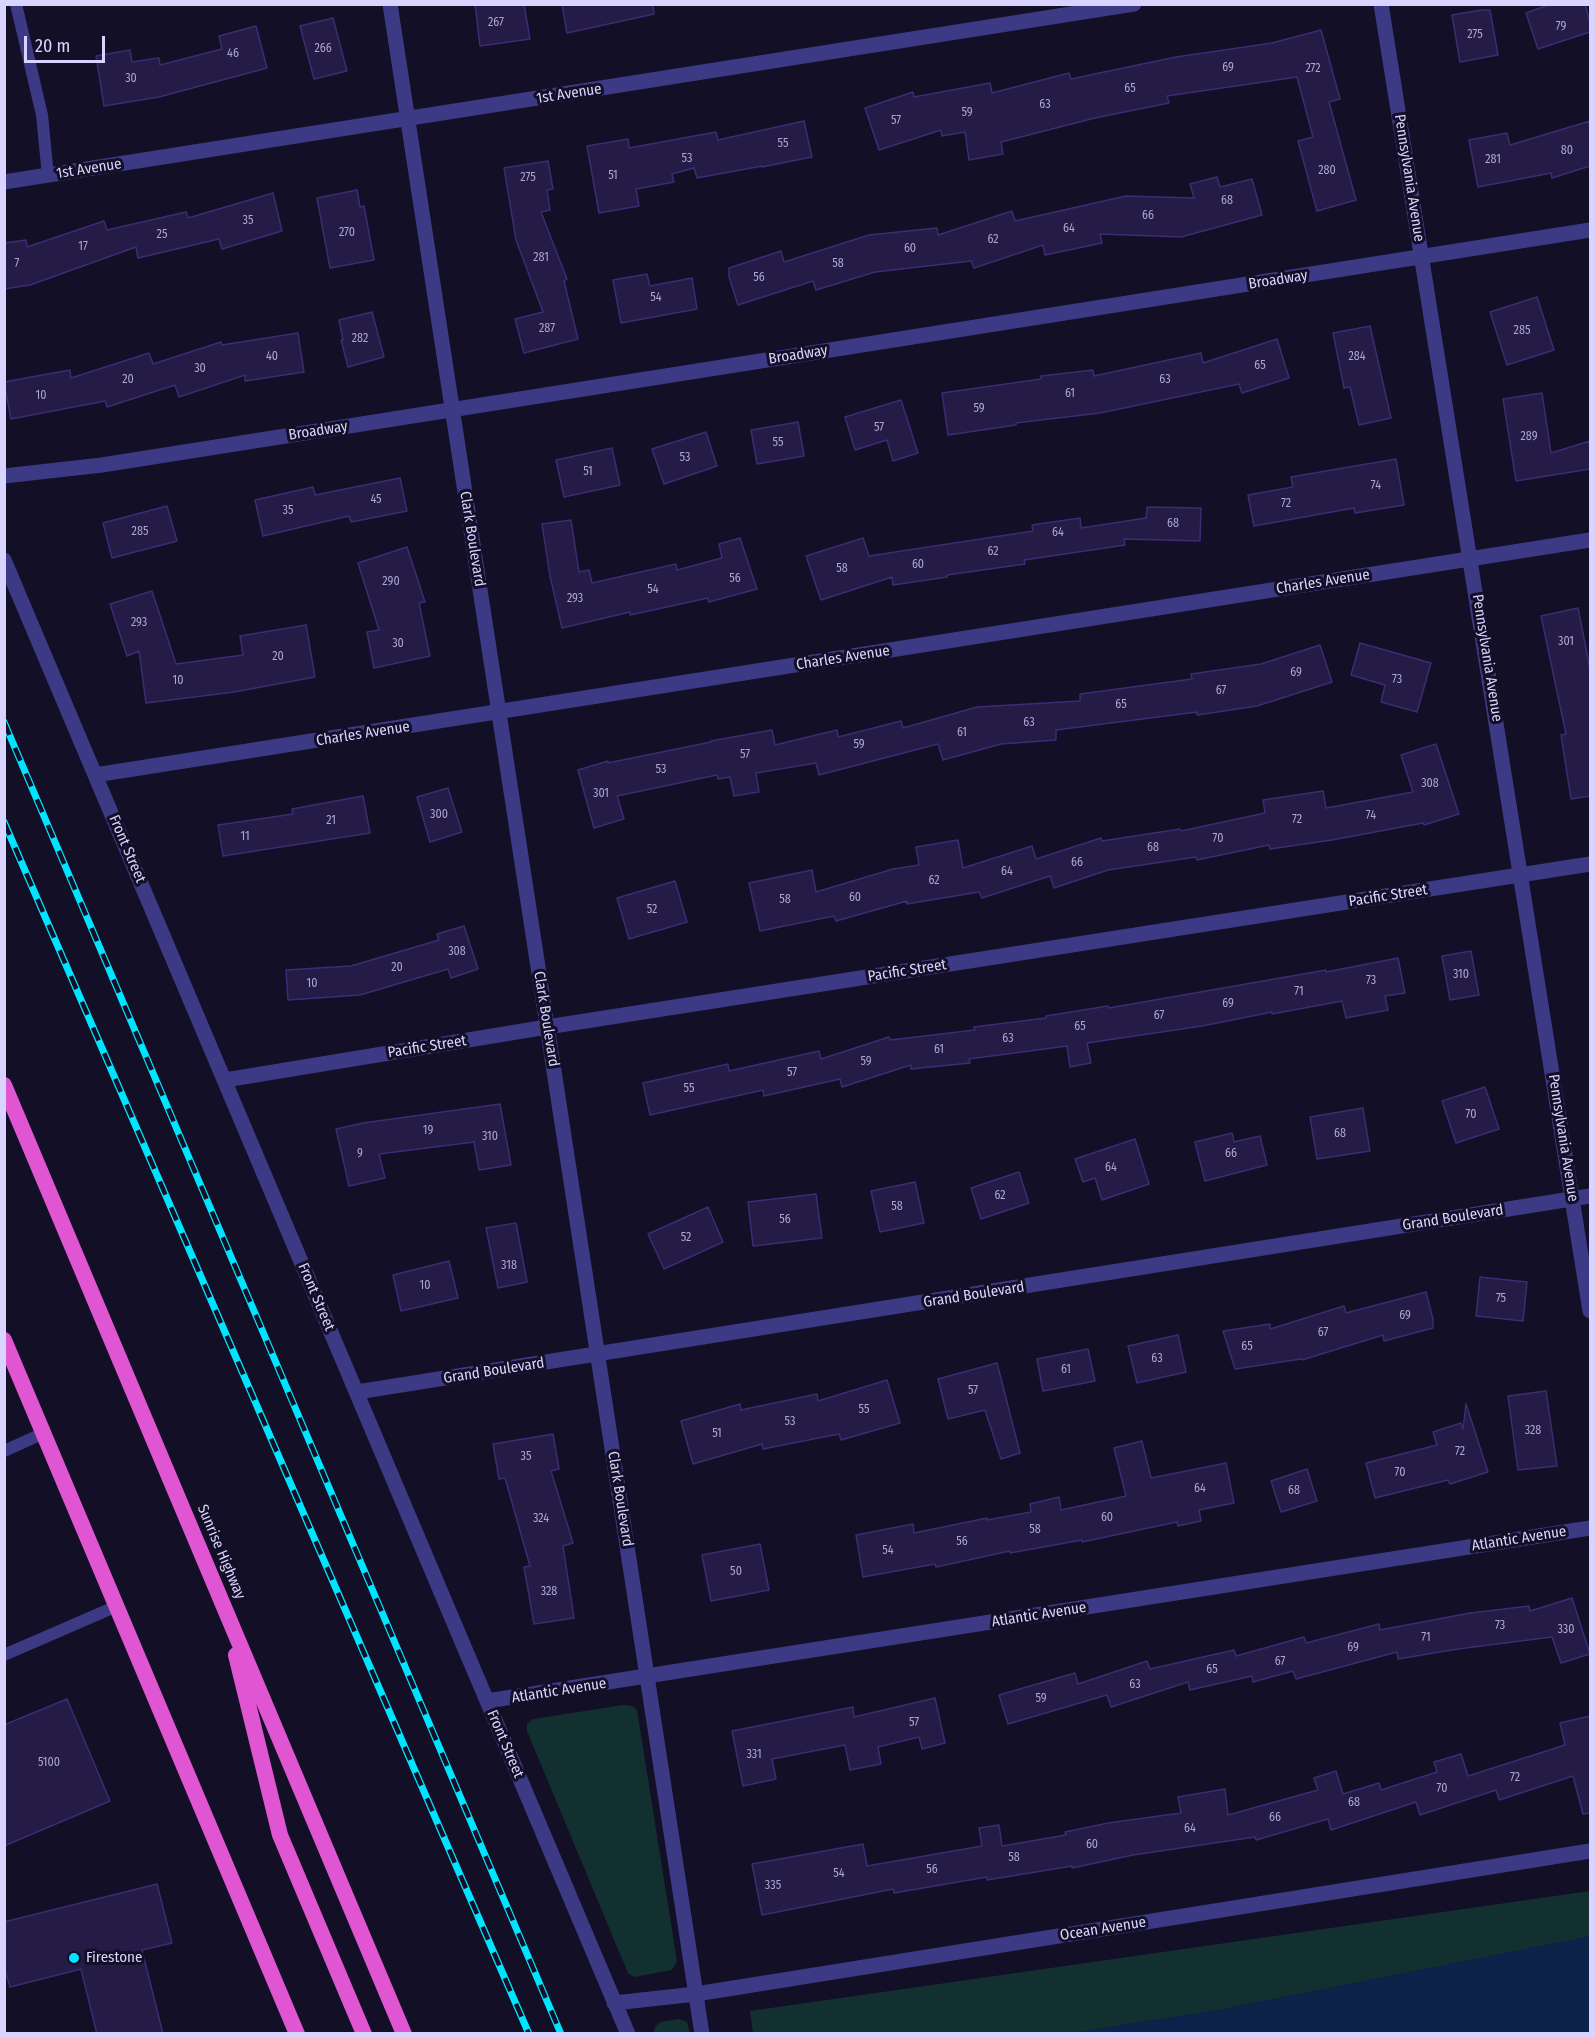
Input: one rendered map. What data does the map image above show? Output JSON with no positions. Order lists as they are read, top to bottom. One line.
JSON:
{"streets":{"highway":["Sunrise Highway"],"street":["1st Avenue","Pennsylvania Avenue","Broadway","Clark Boulevard","Charles Avenue","Front Street","Pacific Street","Grand Boulevard","Atlantic Avenue","Ocean Avenue"]},"crossings":[["1st Avenue","Clark Boulevard"],["Pennsylvania Avenue","Broadway"],["Pennsylvania Avenue","Charles Avenue"],["Pennsylvania Avenue","Pacific Street"],["Pennsylvania Avenue","Grand Boulevard"],["Broadway","Clark Boulevard"],["Clark Boulevard","Charles Avenue"],["Clark Boulevard","Pacific Street"],["Clark Boulevard","Grand Boulevard"],["Clark Boulevard","Atlantic Avenue"],["Clark Boulevard","Ocean Avenue"],["Charles Avenue","Front Street"],["Front Street","Pacific Street"],["Front Street","Grand Boulevard"],["Front Street","Atlantic Avenue"],["Front Street","Ocean Avenue"]],"places":["Firestone"],"house_numbers":["267","79","275","266","46","69","272","30","65","63","59","57","55","80","53","281","280","51","275","68","66","35","64","270","25","62","17","60","281","7","58","56","54","287","285","282","40","284","65","30","20","63","61","10","59","57","289","55","53","51","74","45","72","35","68","285","64","62","60","58","56","290","54","293","293","301","30","20","69","73","10","67","65","63","61","59","57","53","308","301","300","74","72","21","11","70","68","66","64","62","60","58","52","308","20","310","73","10","71","69","67","65","63","61","59","57","55","70","19","68","310","9","66","64","62","58","56","52","318","10","75","69","67","65","63","61","57","55","53","328","51","72","35","70","64","68","60","324","58","56","54","50","328","73","330","71","69","67","65","63","59","57","331","5100","72","70","68","66","64","60","58","56","54","335"],"scale_bar":"20 m"}
